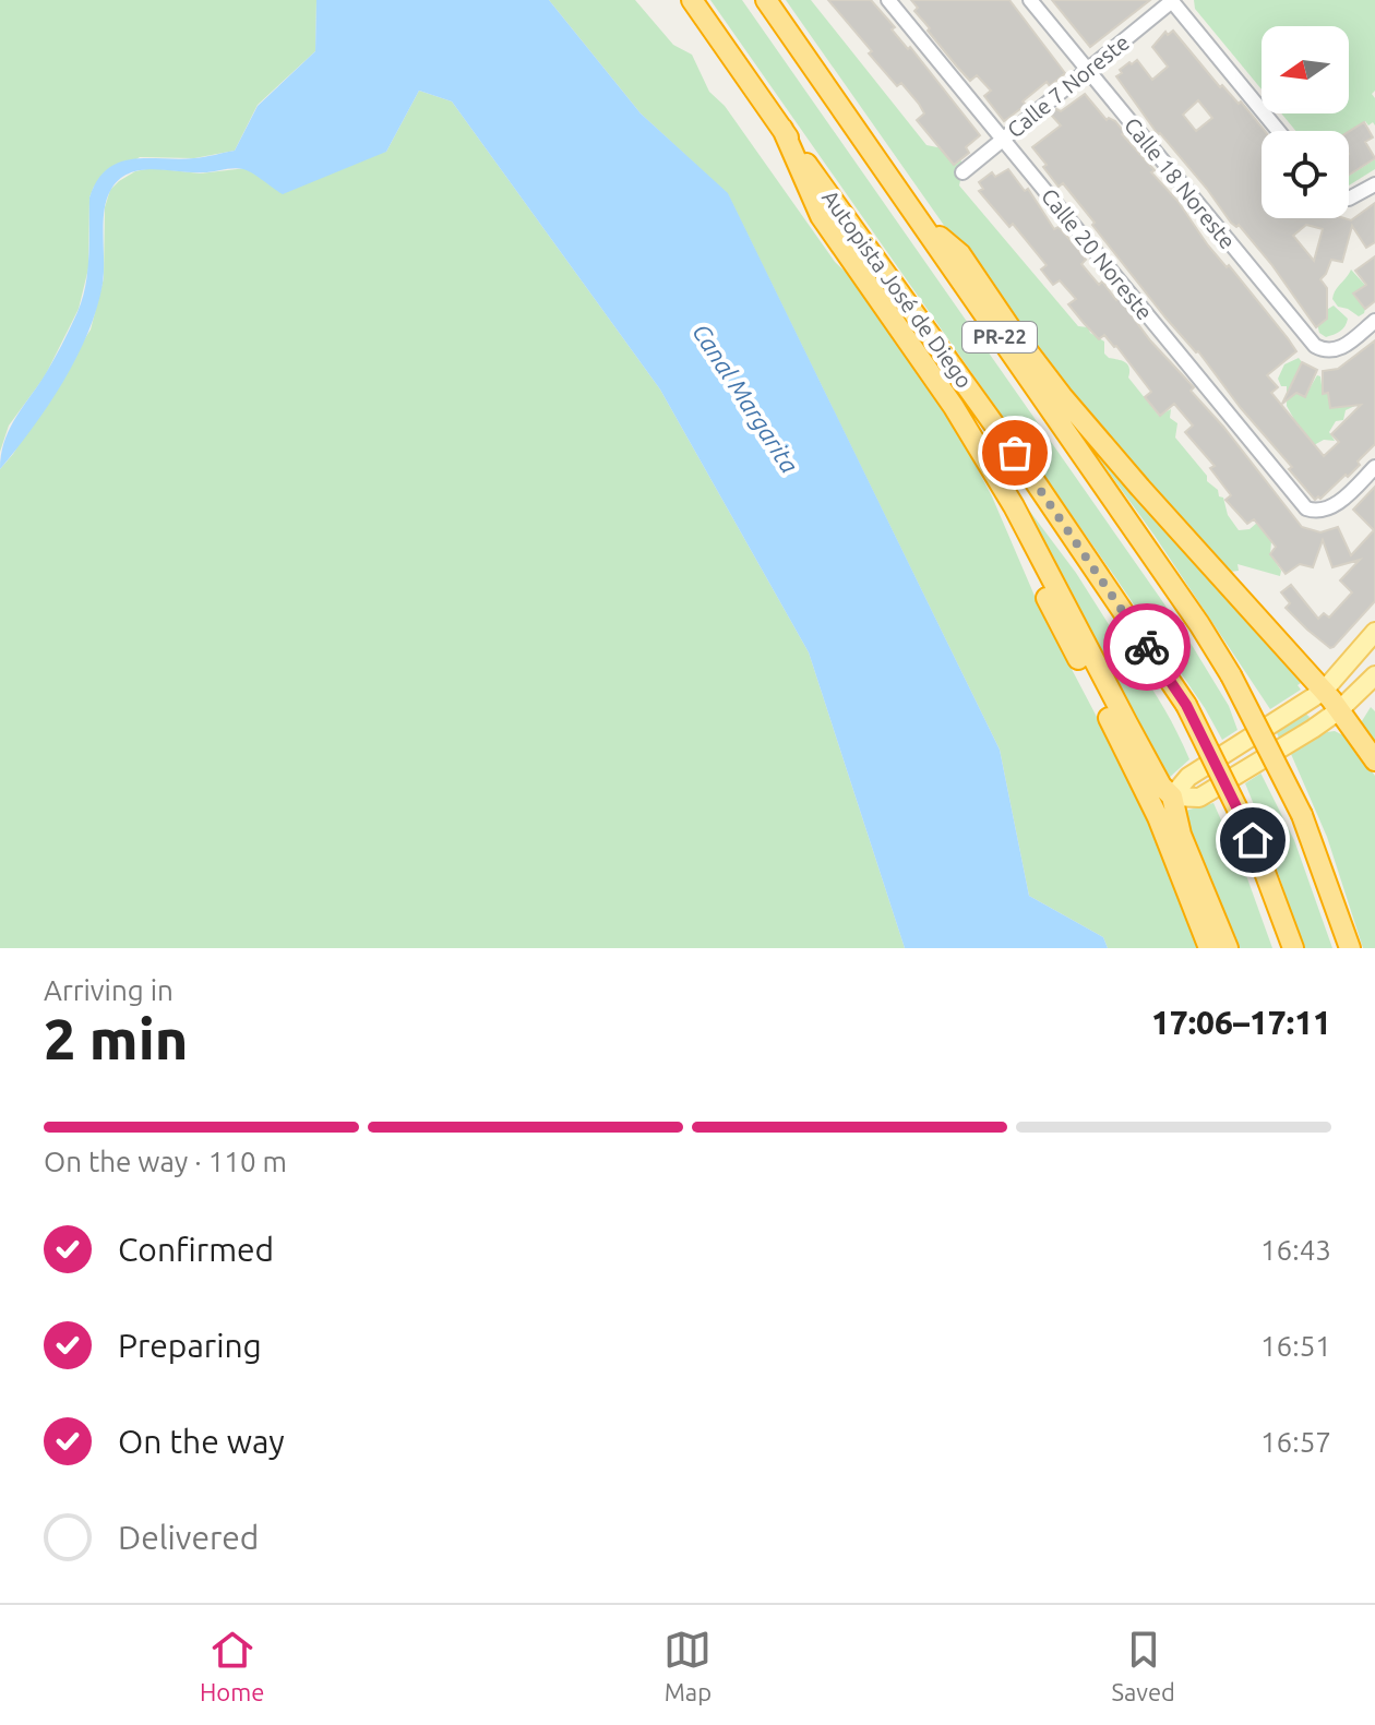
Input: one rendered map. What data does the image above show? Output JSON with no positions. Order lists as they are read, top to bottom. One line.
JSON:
{"streets":{"highway":["Autopista José de Diego","PR-22"],"street":["Calle 7 Noreste","Calle 18 Noreste","Calle 20 Noreste"]},"crossings":[["Calle 7 Noreste","Calle 18 Noreste"],["Calle 7 Noreste","Calle 20 Noreste"]],"water":["Canal Margarita"],"north":"left","page":{"heading":["2 min","Arriving in","17:06–17:11"],"bar":"On the way · 110 m","list":[["Confirmed","16:43"],["Preparing","16:51"],["On the way","16:57"],"Delivered"],"tabs":["Home","Map","Saved"]}}
